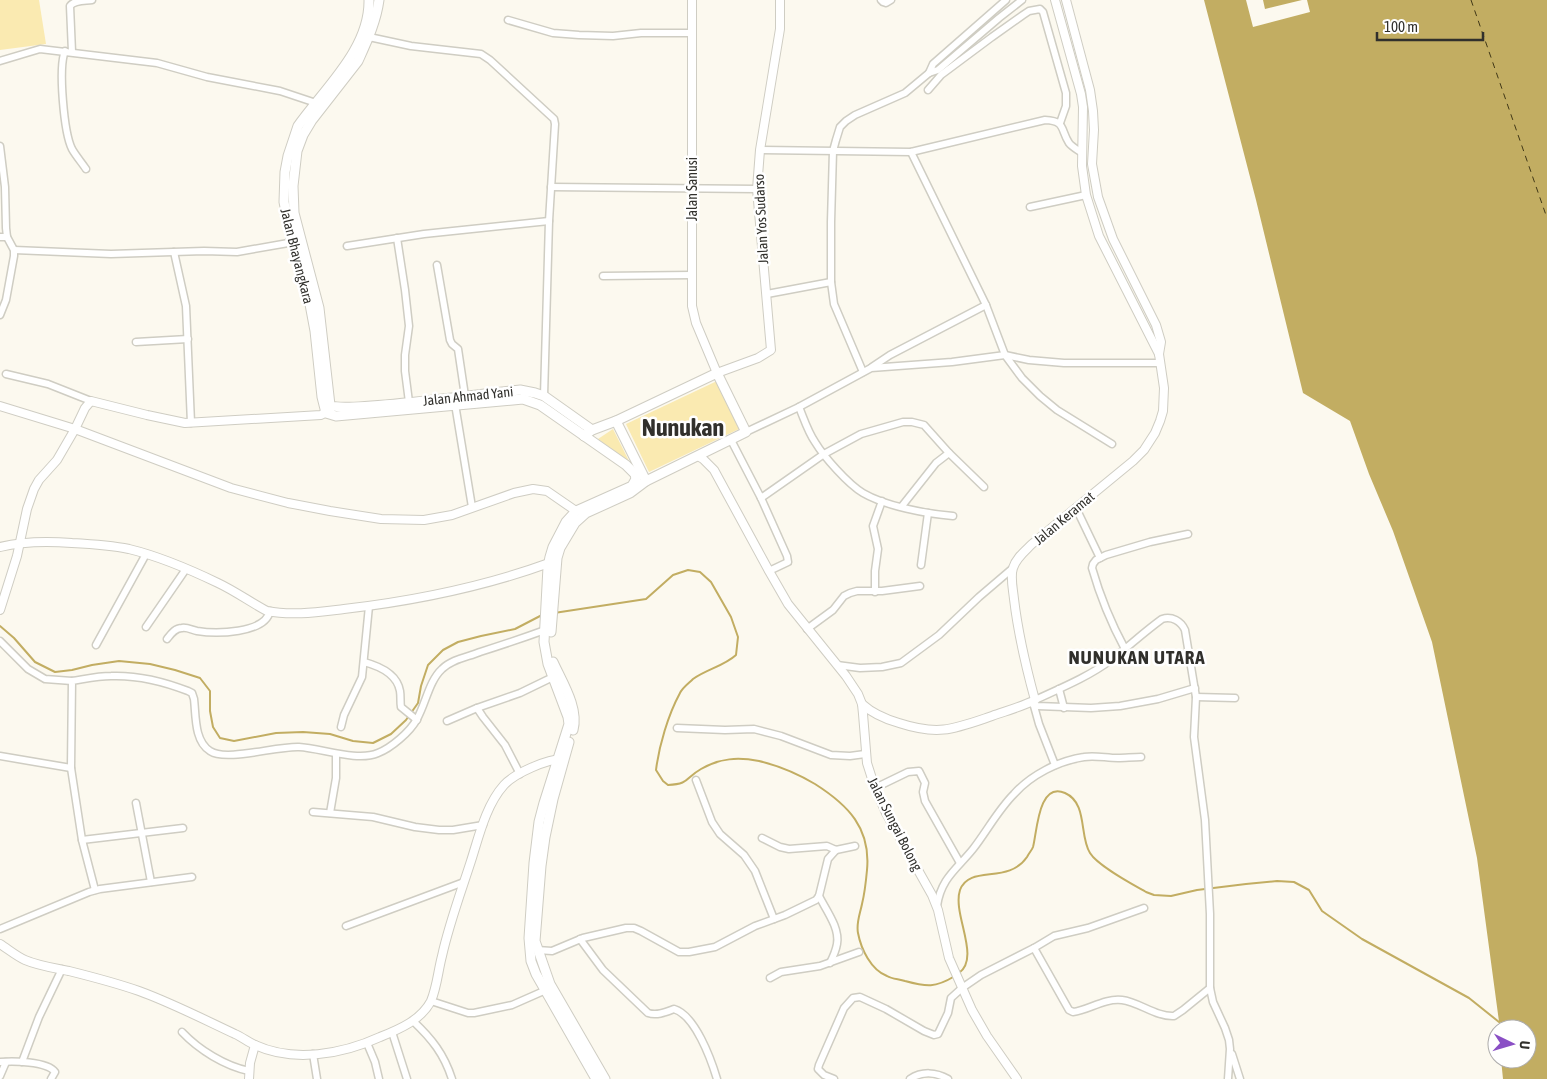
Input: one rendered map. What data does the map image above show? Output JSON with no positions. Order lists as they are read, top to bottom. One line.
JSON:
{"streets":{"main road":["Jalan Bhayangkara","Jalan Ahmad Yani"],"street":["Jalan Sanusi","Jalan Yos Sudarso","Jalan Keramat","Jalan Sungai Bolong"]},"crossings":[["Jalan Sanusi","Jalan Yos Sudarso"],["Jalan Bhayangkara","Jalan Ahmad Yani"]],"districts":["Nunukan","NUNUKAN UTARA"],"scale_bar":"100 m","north":"right"}
